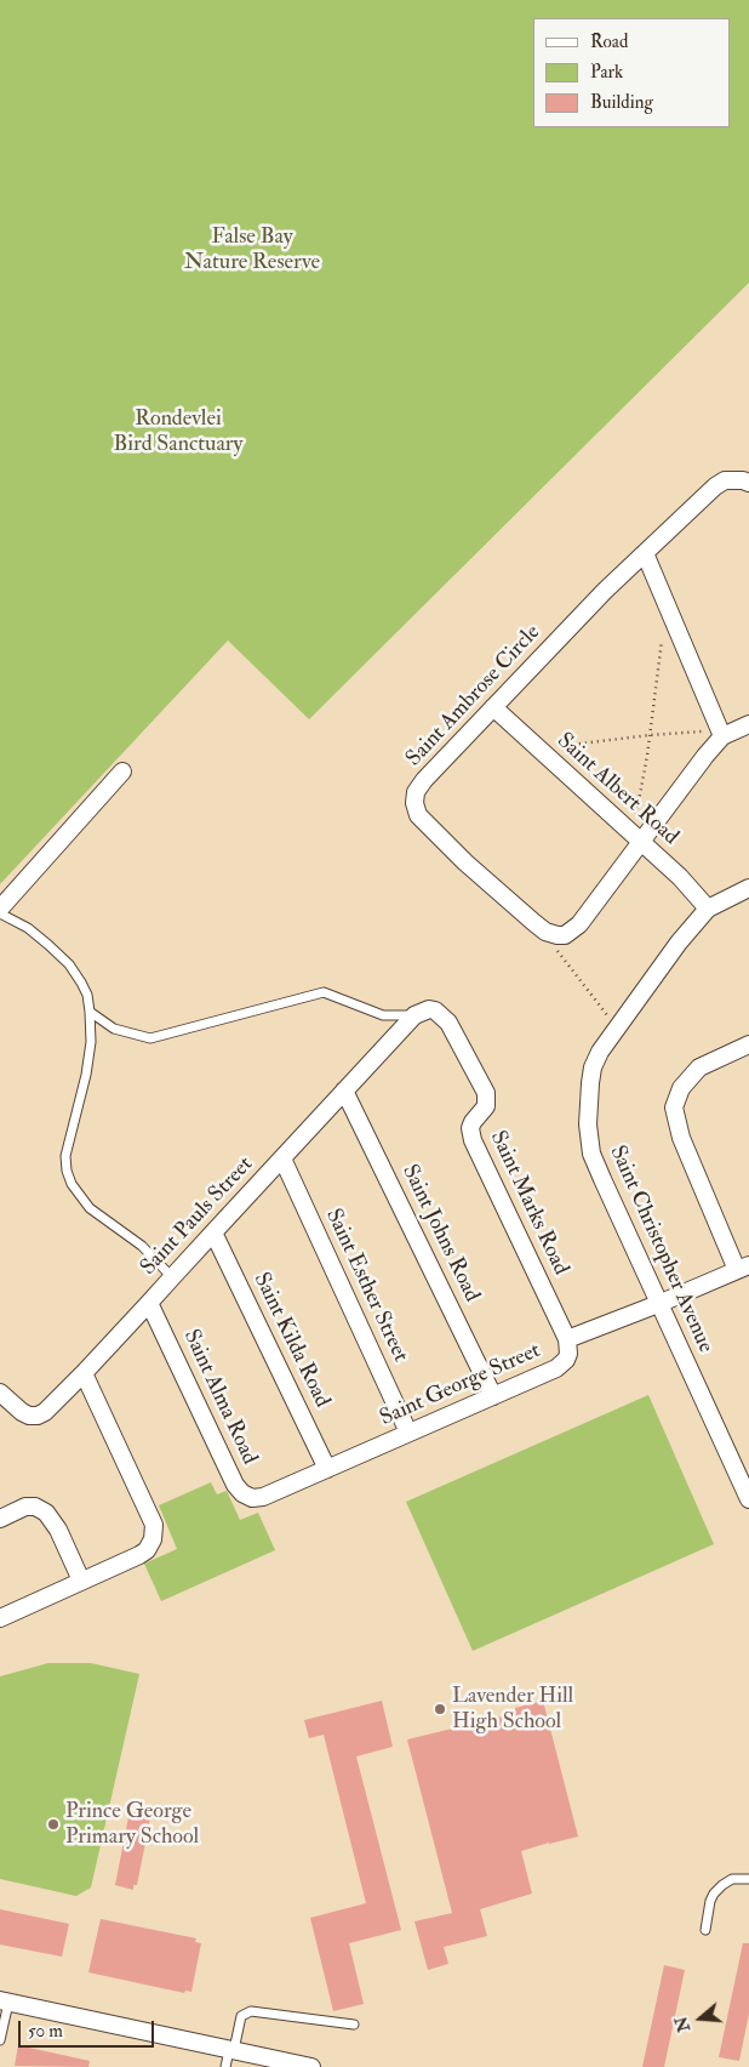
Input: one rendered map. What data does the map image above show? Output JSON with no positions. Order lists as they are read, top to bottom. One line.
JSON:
{"streets":{"street":["Saint Ambrose Circle","Saint Albert Road","Saint Marks Road","Saint Pauls Street","Saint Johns Road","Saint Christopher Avenue","Saint Esther Street","Saint Kilda Road","Saint George Street","Saint Alma Road"]},"crossings":[["Saint Ambrose Circle","Saint Albert Road"],["Saint Albert Road","Saint Christopher Avenue"],["Saint Marks Road","Saint George Street"],["Saint Pauls Street","Saint Johns Road"],["Saint Pauls Street","Saint Esther Street"],["Saint Pauls Street","Saint Kilda Road"],["Saint Pauls Street","Saint Alma Road"],["Saint Johns Road","Saint George Street"],["Saint Christopher Avenue","Saint George Street"],["Saint Esther Street","Saint George Street"],["Saint Kilda Road","Saint George Street"],["Saint Kilda Road","Saint Alma Road"],["Saint George Street","Saint Alma Road"]],"parks":["False Bay Nature Reserve","Rondevlei Bird Sanctuary"],"places":["Lavender Hill High School","Prince George Primary School"],"legend":["Road","Park","Building"],"scale_bar":"50 m","north":"left"}
